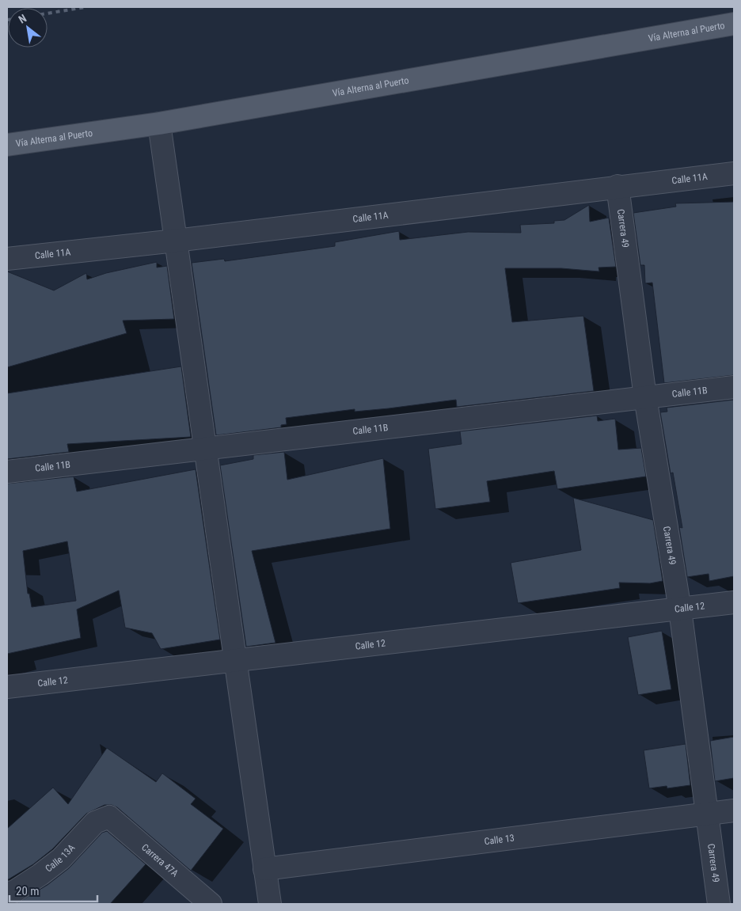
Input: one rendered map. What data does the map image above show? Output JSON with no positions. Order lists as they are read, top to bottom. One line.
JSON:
{"streets":{"main road":["Vía Alterna al Puerto"],"street":["Calle 11A","Carrera 49","Calle 11B","Calle 12","Calle 13","Calle 13A","Carrera 47A"]},"crossings":[["Calle 11A","Carrera 49"],["Carrera 49","Calle 11B"],["Carrera 49","Calle 12"],["Carrera 49","Calle 13"],["Calle 13A","Carrera 47A"]],"scale_bar":"20 m","north":"top left"}
